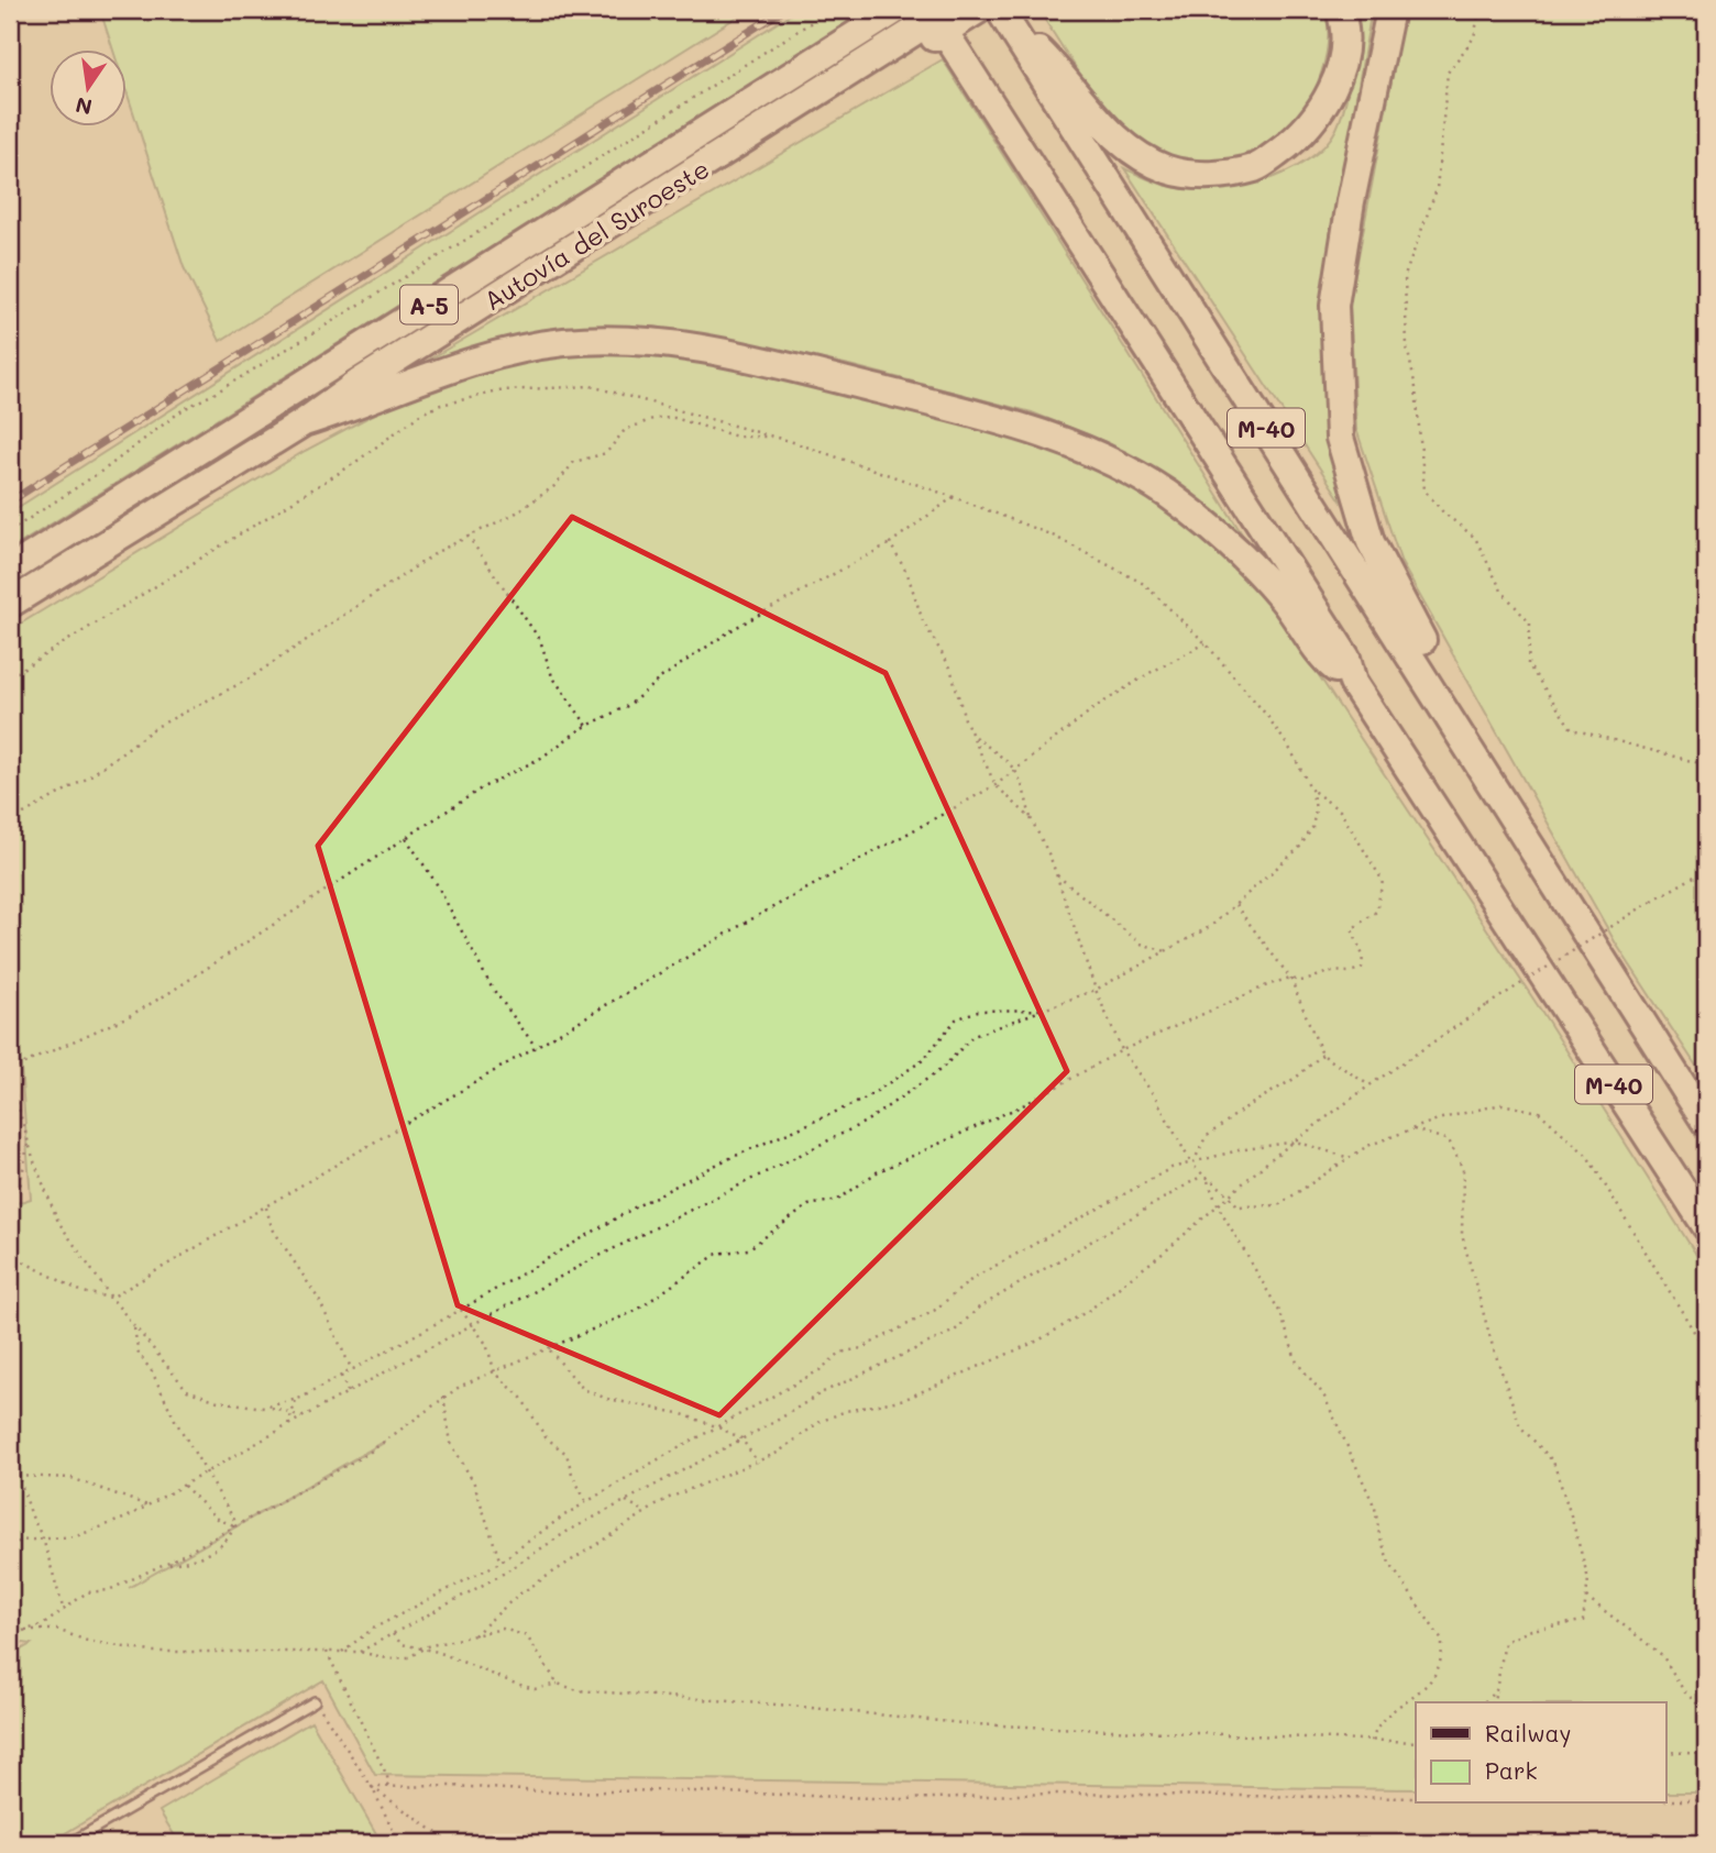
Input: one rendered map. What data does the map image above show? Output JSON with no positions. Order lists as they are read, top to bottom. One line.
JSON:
{"streets":{"highway":["Autovía del Suroeste","A-5","M-40"]},"legend":["Railway","Park"],"north":"bottom"}
